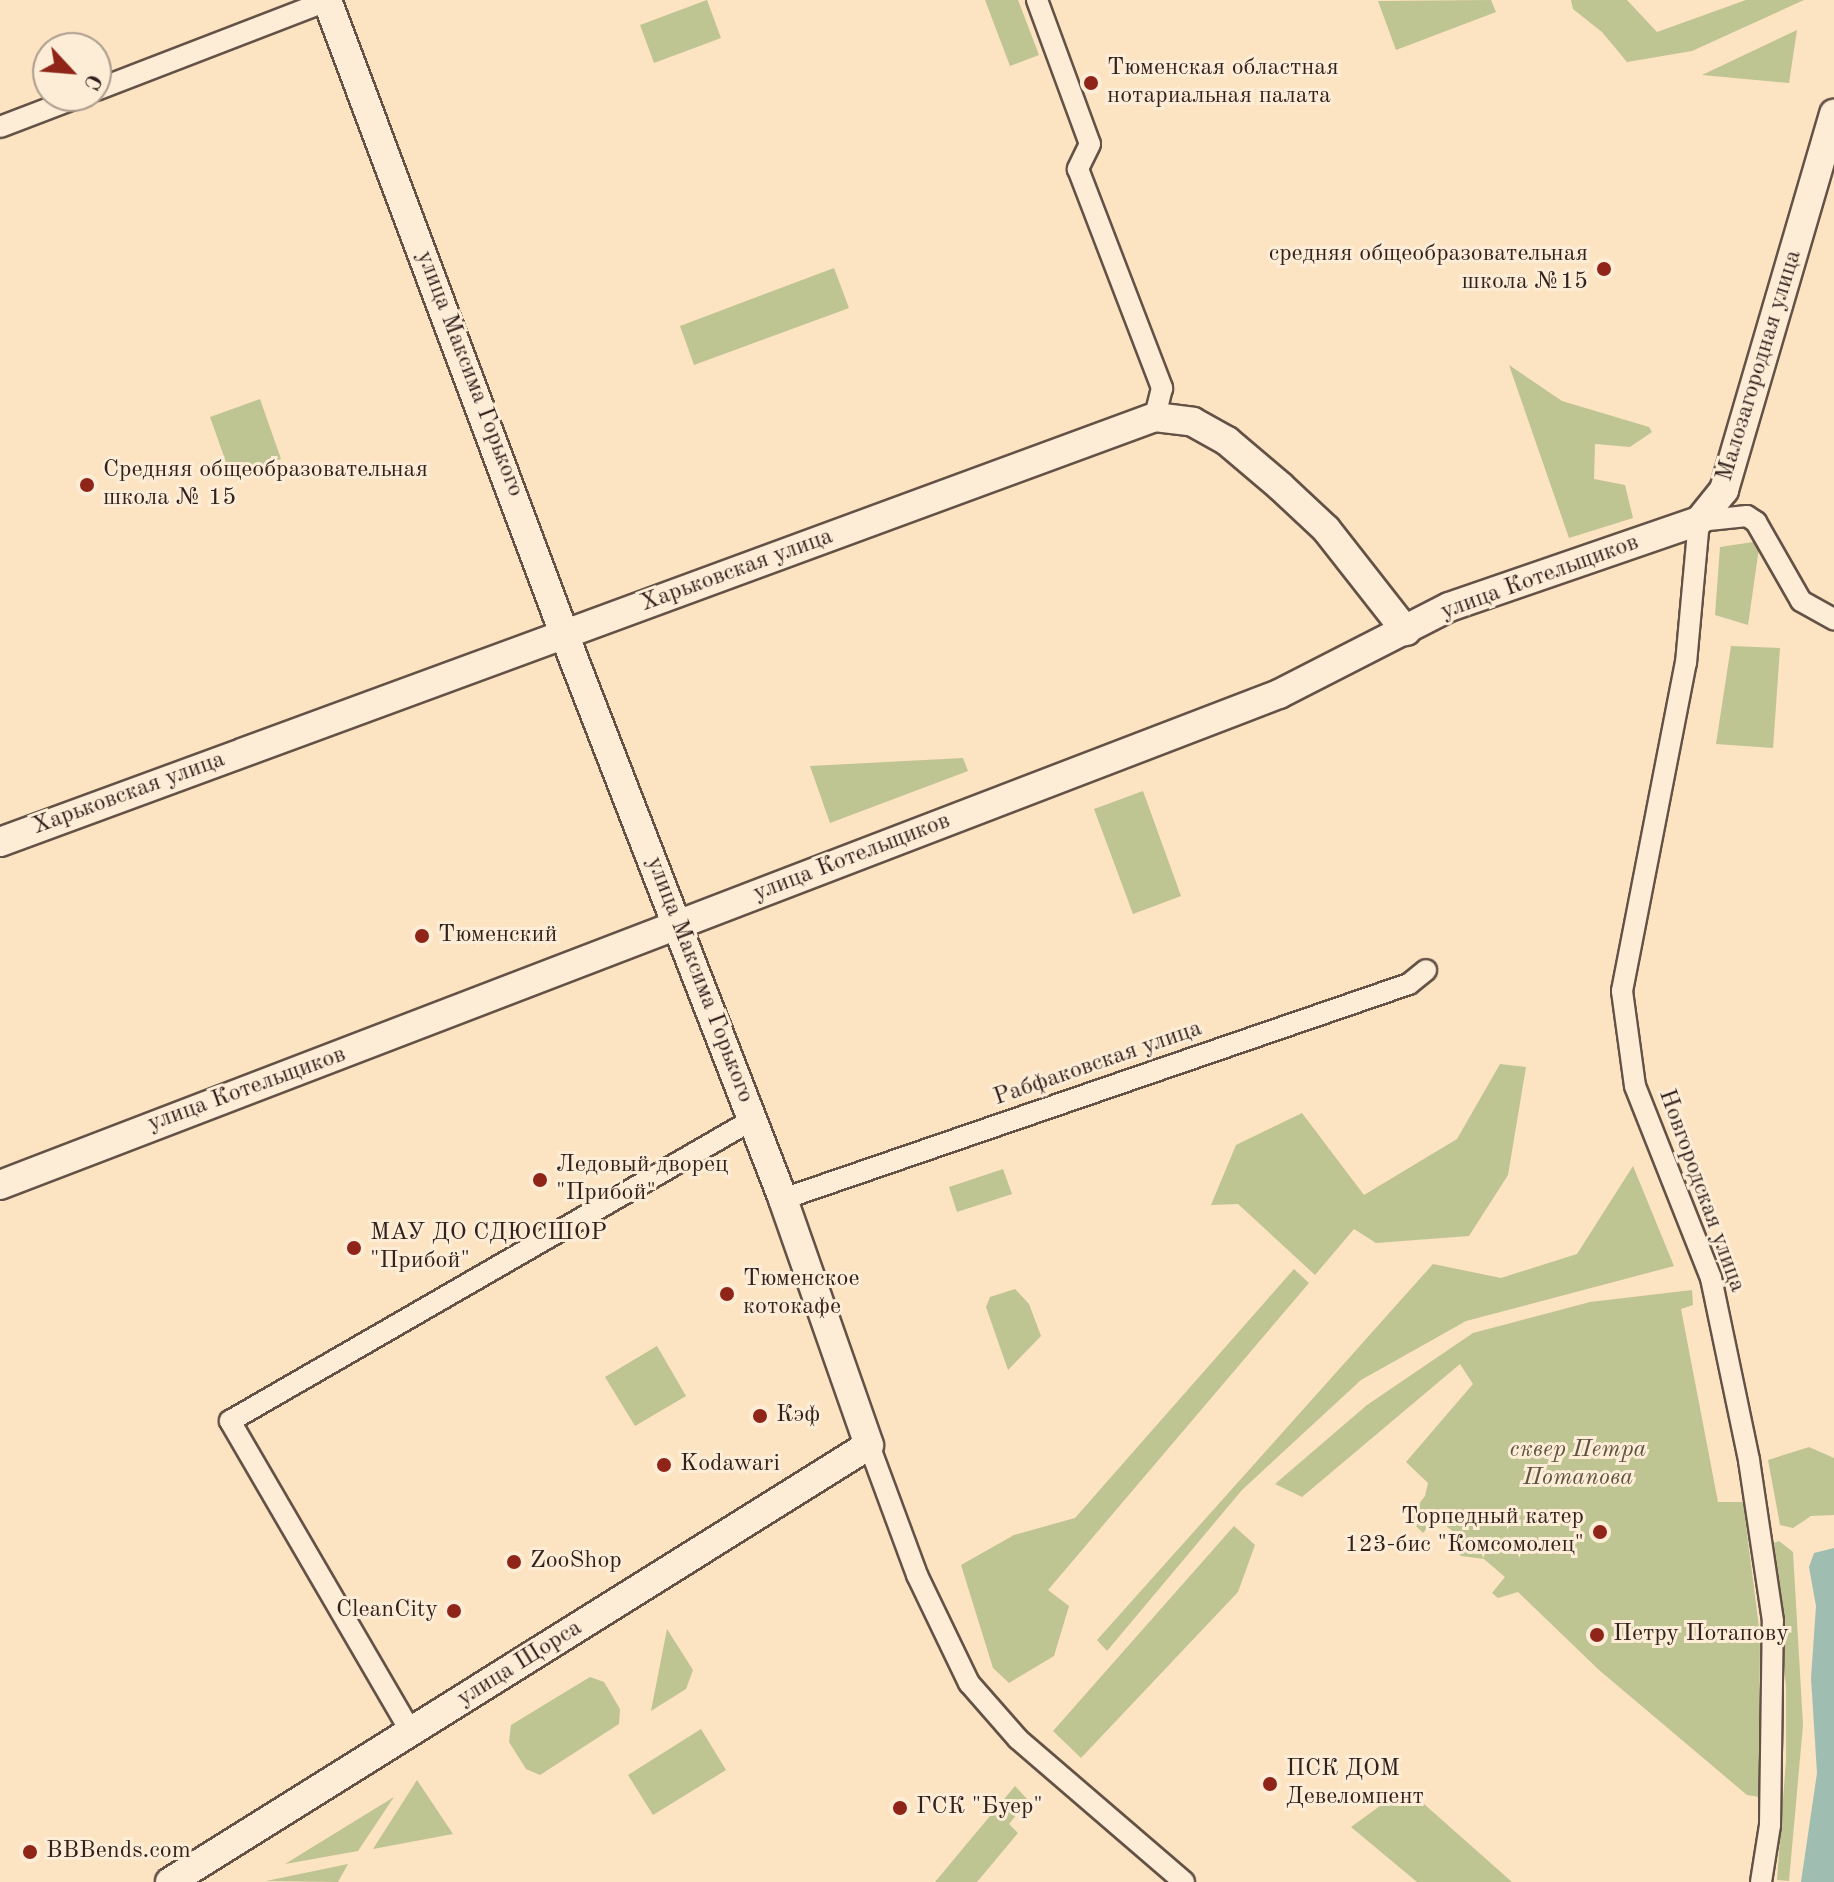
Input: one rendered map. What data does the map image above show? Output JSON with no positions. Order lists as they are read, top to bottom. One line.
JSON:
{"streets":{"street":["Малозагородная улица","улица Максима Горького","Харьковская улица","улица Котельщиков","Рабфаковская улица","Новгородская улица","улица Щорса"]},"crossings":[["Малозагородная улица","улица Котельщиков"],["Малозагородная улица","Новгородская улица"],["улица Максима Горького","Харьковская улица"],["улица Максима Горького","улица Котельщиков"],["улица Максима Горького","Рабфаковская улица"],["улица Максима Горького","улица Щорса"],["Харьковская улица","улица Котельщиков"],["улица Котельщиков","Новгородская улица"]],"parks":["сквер Петра Потапова"],"places":["Тюменская областная нотариальная палата","средняя общеобразовательная школа №15","Средняя общеобразовательная школа № 15","Тюменский","Ледовый дворец \"Прибой\"","МАУ ДО СДЮСШОР \"Прибой\"","Тюменское котокафе","Кэф","Kodawari","Торпедный катер 123-бис \"Комсомолец\"","ZooShop","CleanCity","Петру Потапову","ПСК ДОМ Девеломпент","ГСК \"Буер\"","BBBends.com"],"north":"bottom right"}
